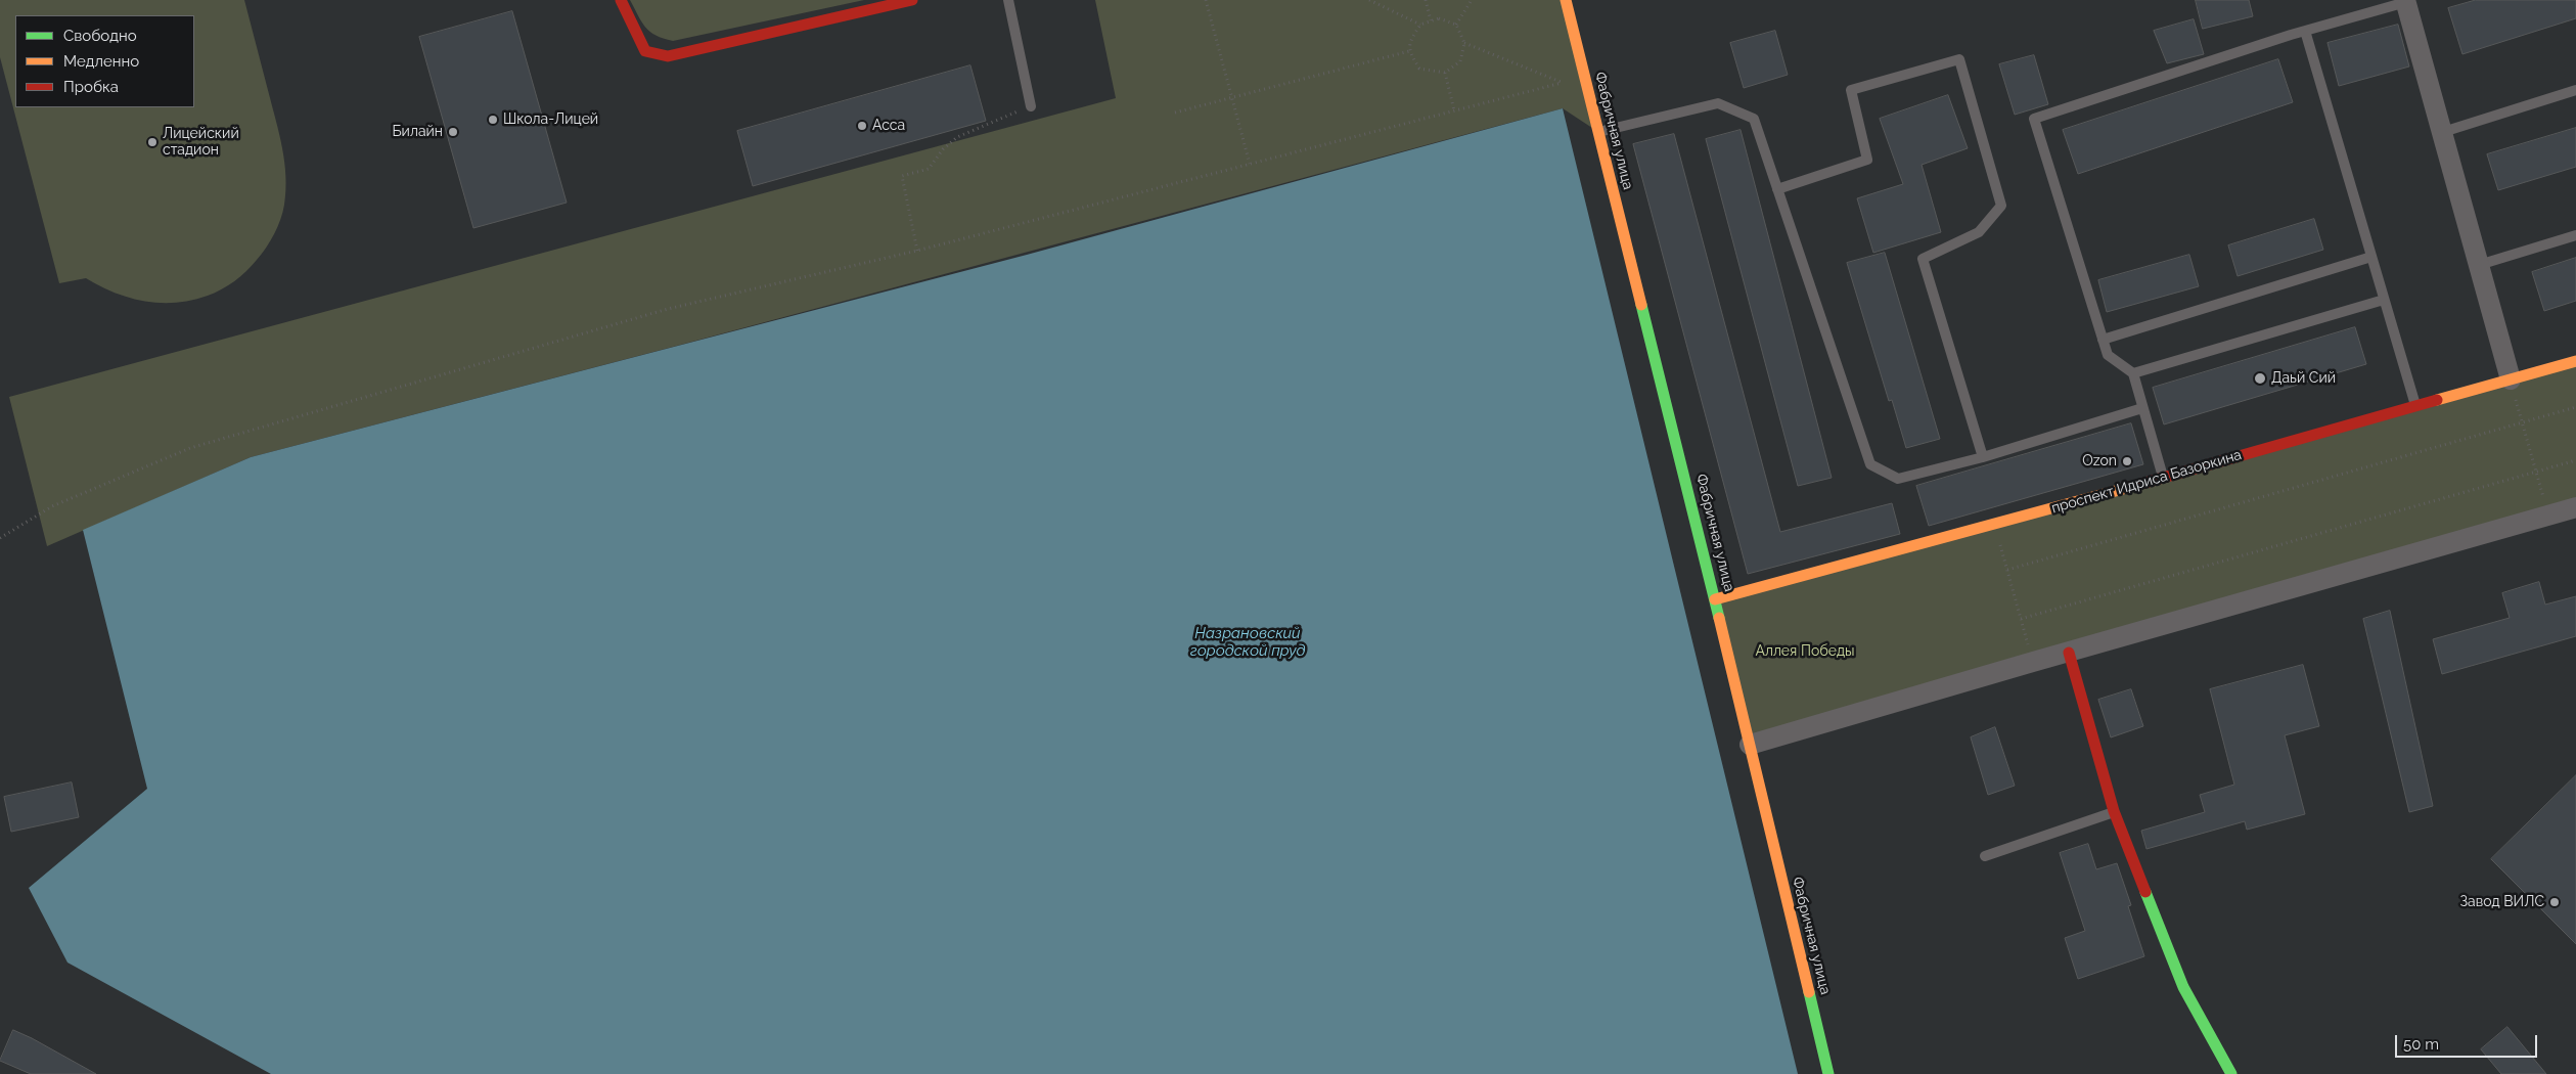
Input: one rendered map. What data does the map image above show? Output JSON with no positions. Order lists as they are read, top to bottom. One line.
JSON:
{"streets":{"street":["Фабричная улица","проспект Идриса Базоркина"]},"crossings":[["Фабричная улица","проспект Идриса Базоркина"]],"water":["Назрановский городской пруд"],"parks":["Аллея Победы"],"places":["Школа-Лицей","Асса","Билайн","Лицейский стадион","Даьй Сий","Ozon","Завод ВИЛС"],"legend":["Свободно","Медленно","Пробка"],"scale_bar":"50 m"}
